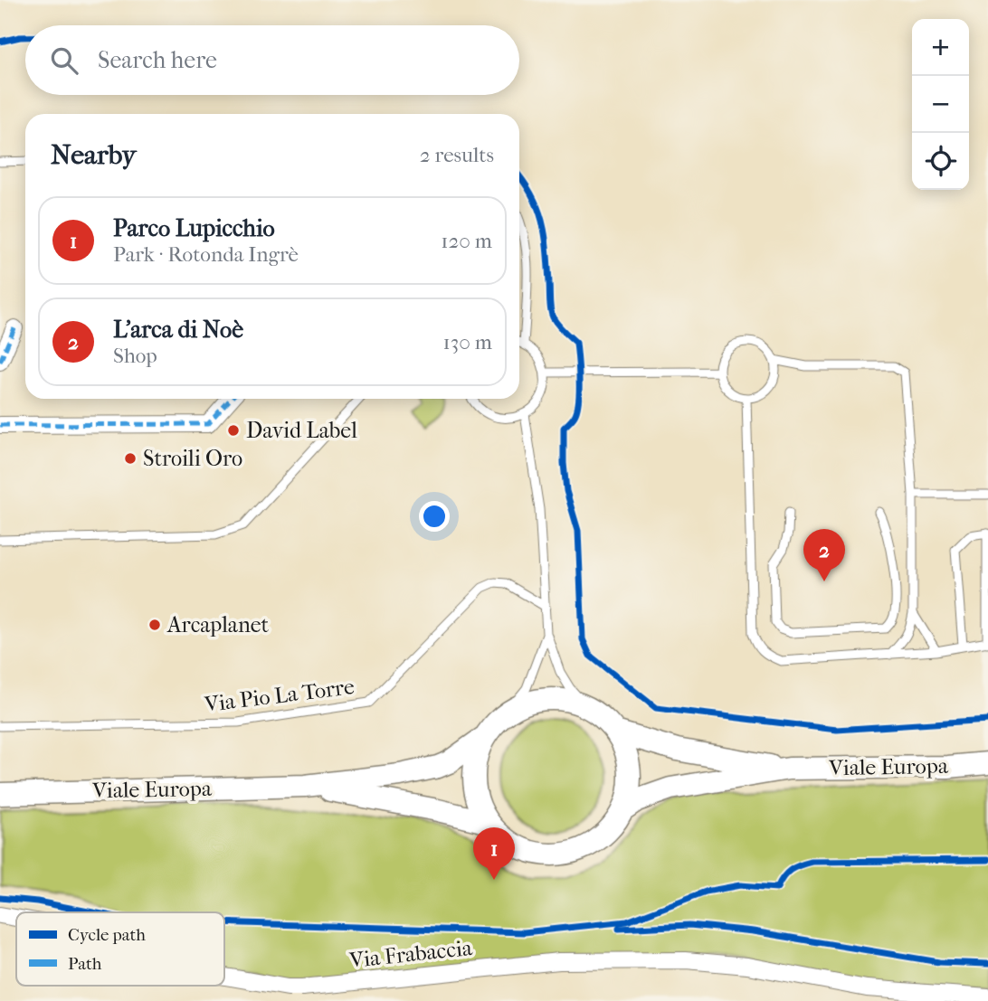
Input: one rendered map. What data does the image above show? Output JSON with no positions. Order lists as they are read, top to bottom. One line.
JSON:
{"streets":{"street":["Viale Europa","Via Frabaccia"],"lane":["Via Pio La Torre"]},"places":["David Label","Stroili Oro","Arcaplanet"],"legend":["Cycle path","Path"],"page":{"map_buttons":["+","−"],"search":"Search here","heading":["Nearby","2 results"],"list":[{"mark":"1","name":"Parco Lupicchio","note":"Park · Rotonda Ingrè","value":"120 m"},{"mark":"2","name":"L'arca di Noè","note":"Shop","value":"130 m"}],"pins":["2","1"]}}
